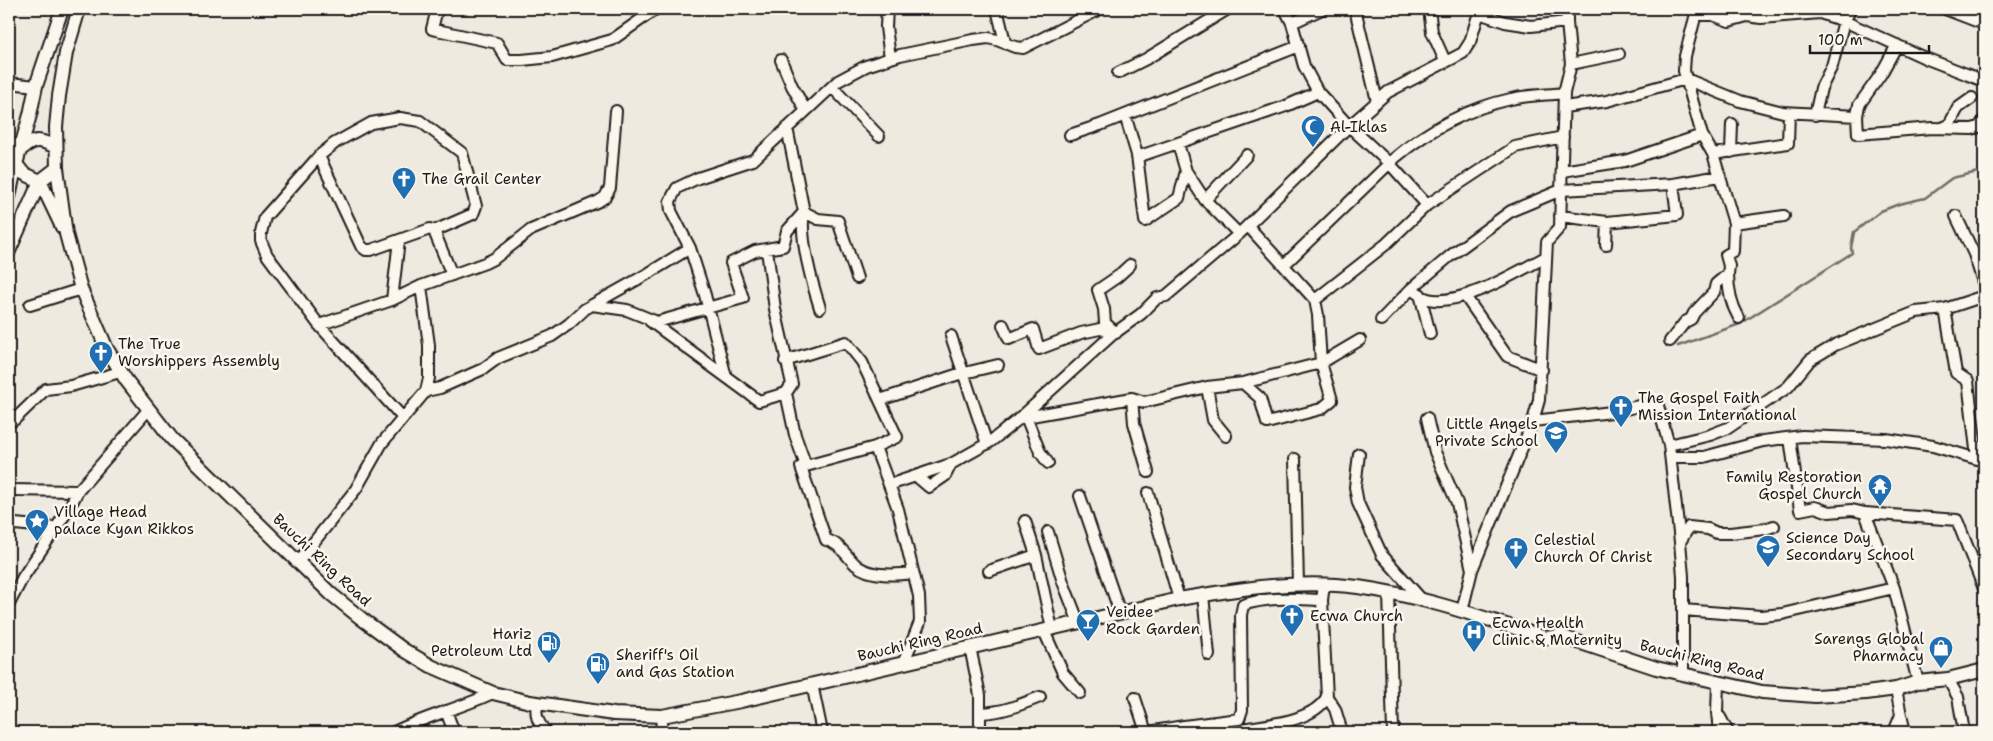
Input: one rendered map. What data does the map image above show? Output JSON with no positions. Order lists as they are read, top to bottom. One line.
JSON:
{"streets":{"main road":["Bauchi Ring Road"]},"places":{"mosque":["Al-Iklas"],"church":["The Grail Center","The True Worshippers Assembly","The Gospel Faith Mission International","Celestial Church Of Christ","Ecwa Church"],"school or university":["Little Angels Private School","Science Day Secondary School"],"temple":["Family Restoration Gospel Church"],"place":["Village Head palace Kyan Rikkos"],"bar":["Veidee Rock Garden"],"hospital":["Ecwa Health Clinic & Maternity"],"fuel station":["Hariz Petroleum Ltd","Sheriff's Oil and Gas Station"],"shop":["Sarengs Global Pharmacy"]},"scale_bar":"100 m"}
